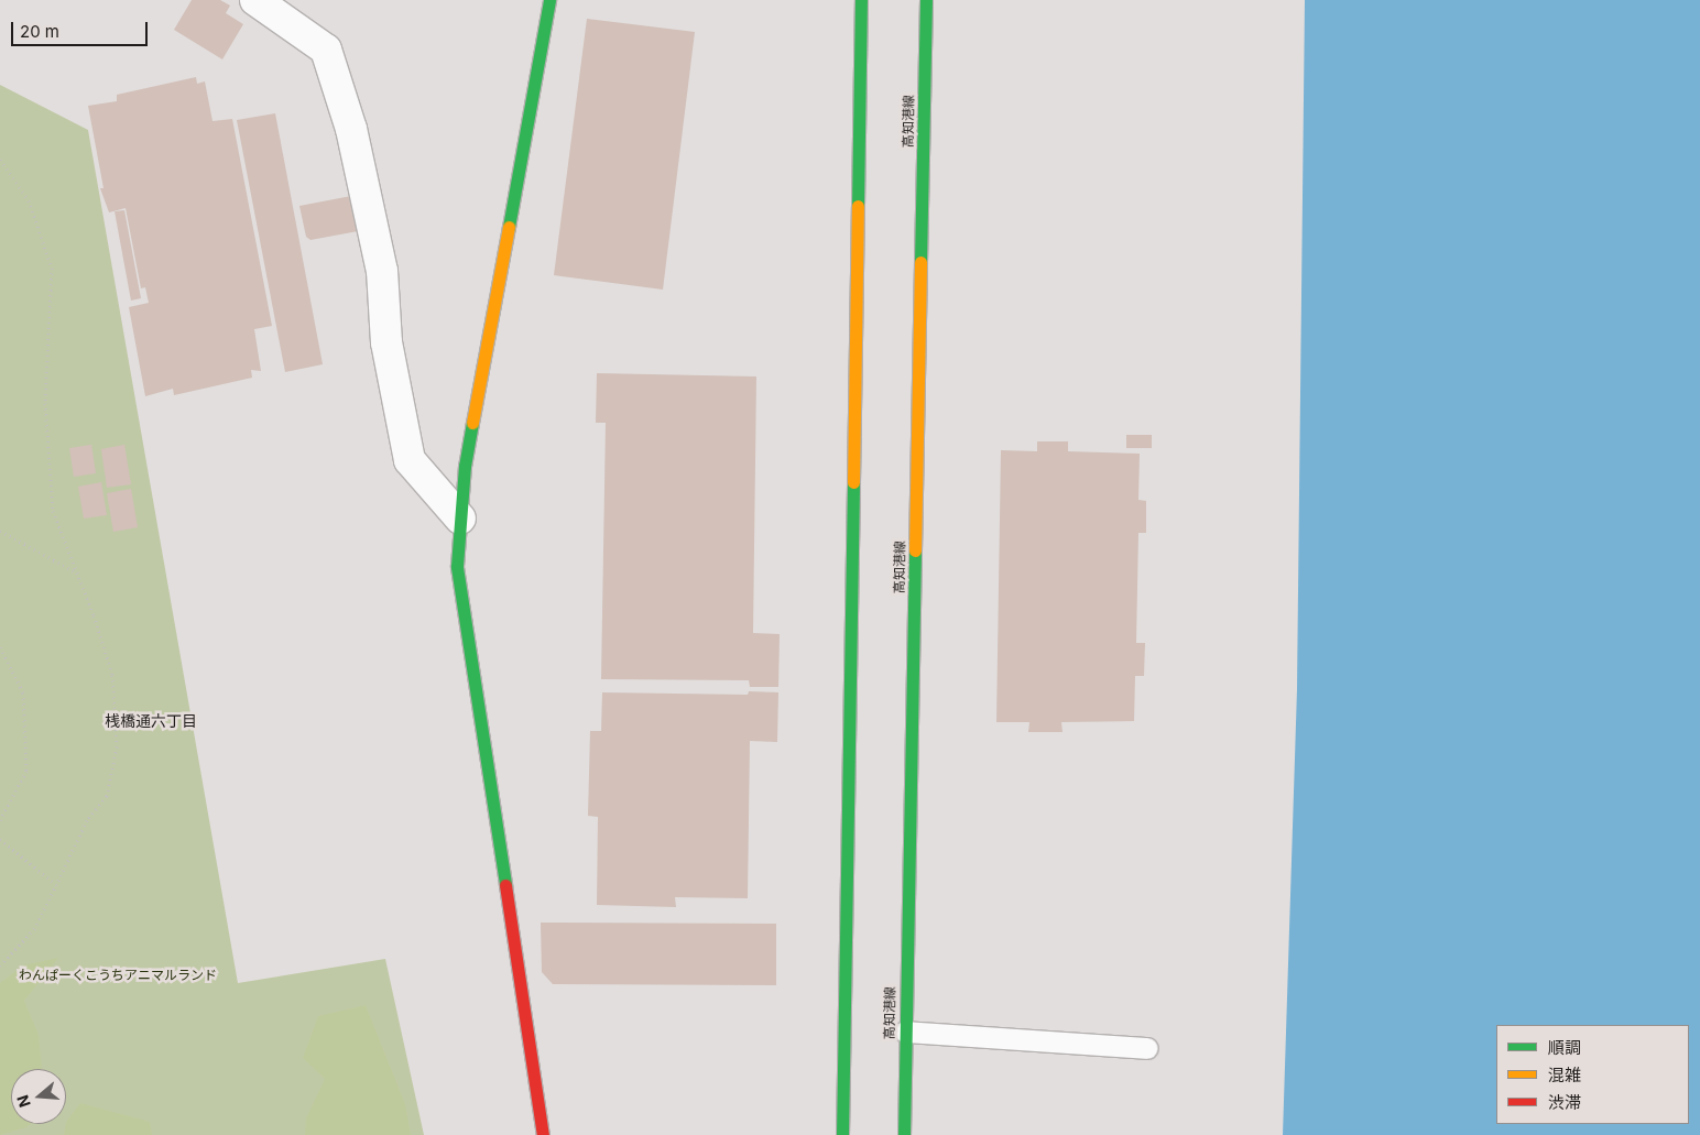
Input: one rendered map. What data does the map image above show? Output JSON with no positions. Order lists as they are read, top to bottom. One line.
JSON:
{"streets":{"main road":["高知港線"]},"districts":["桟橋通六丁目"],"parks":["わんぱーくこうちアニマルランド"],"legend":["順調","混雑","渋滞"],"scale_bar":"20 m","north":"left"}
